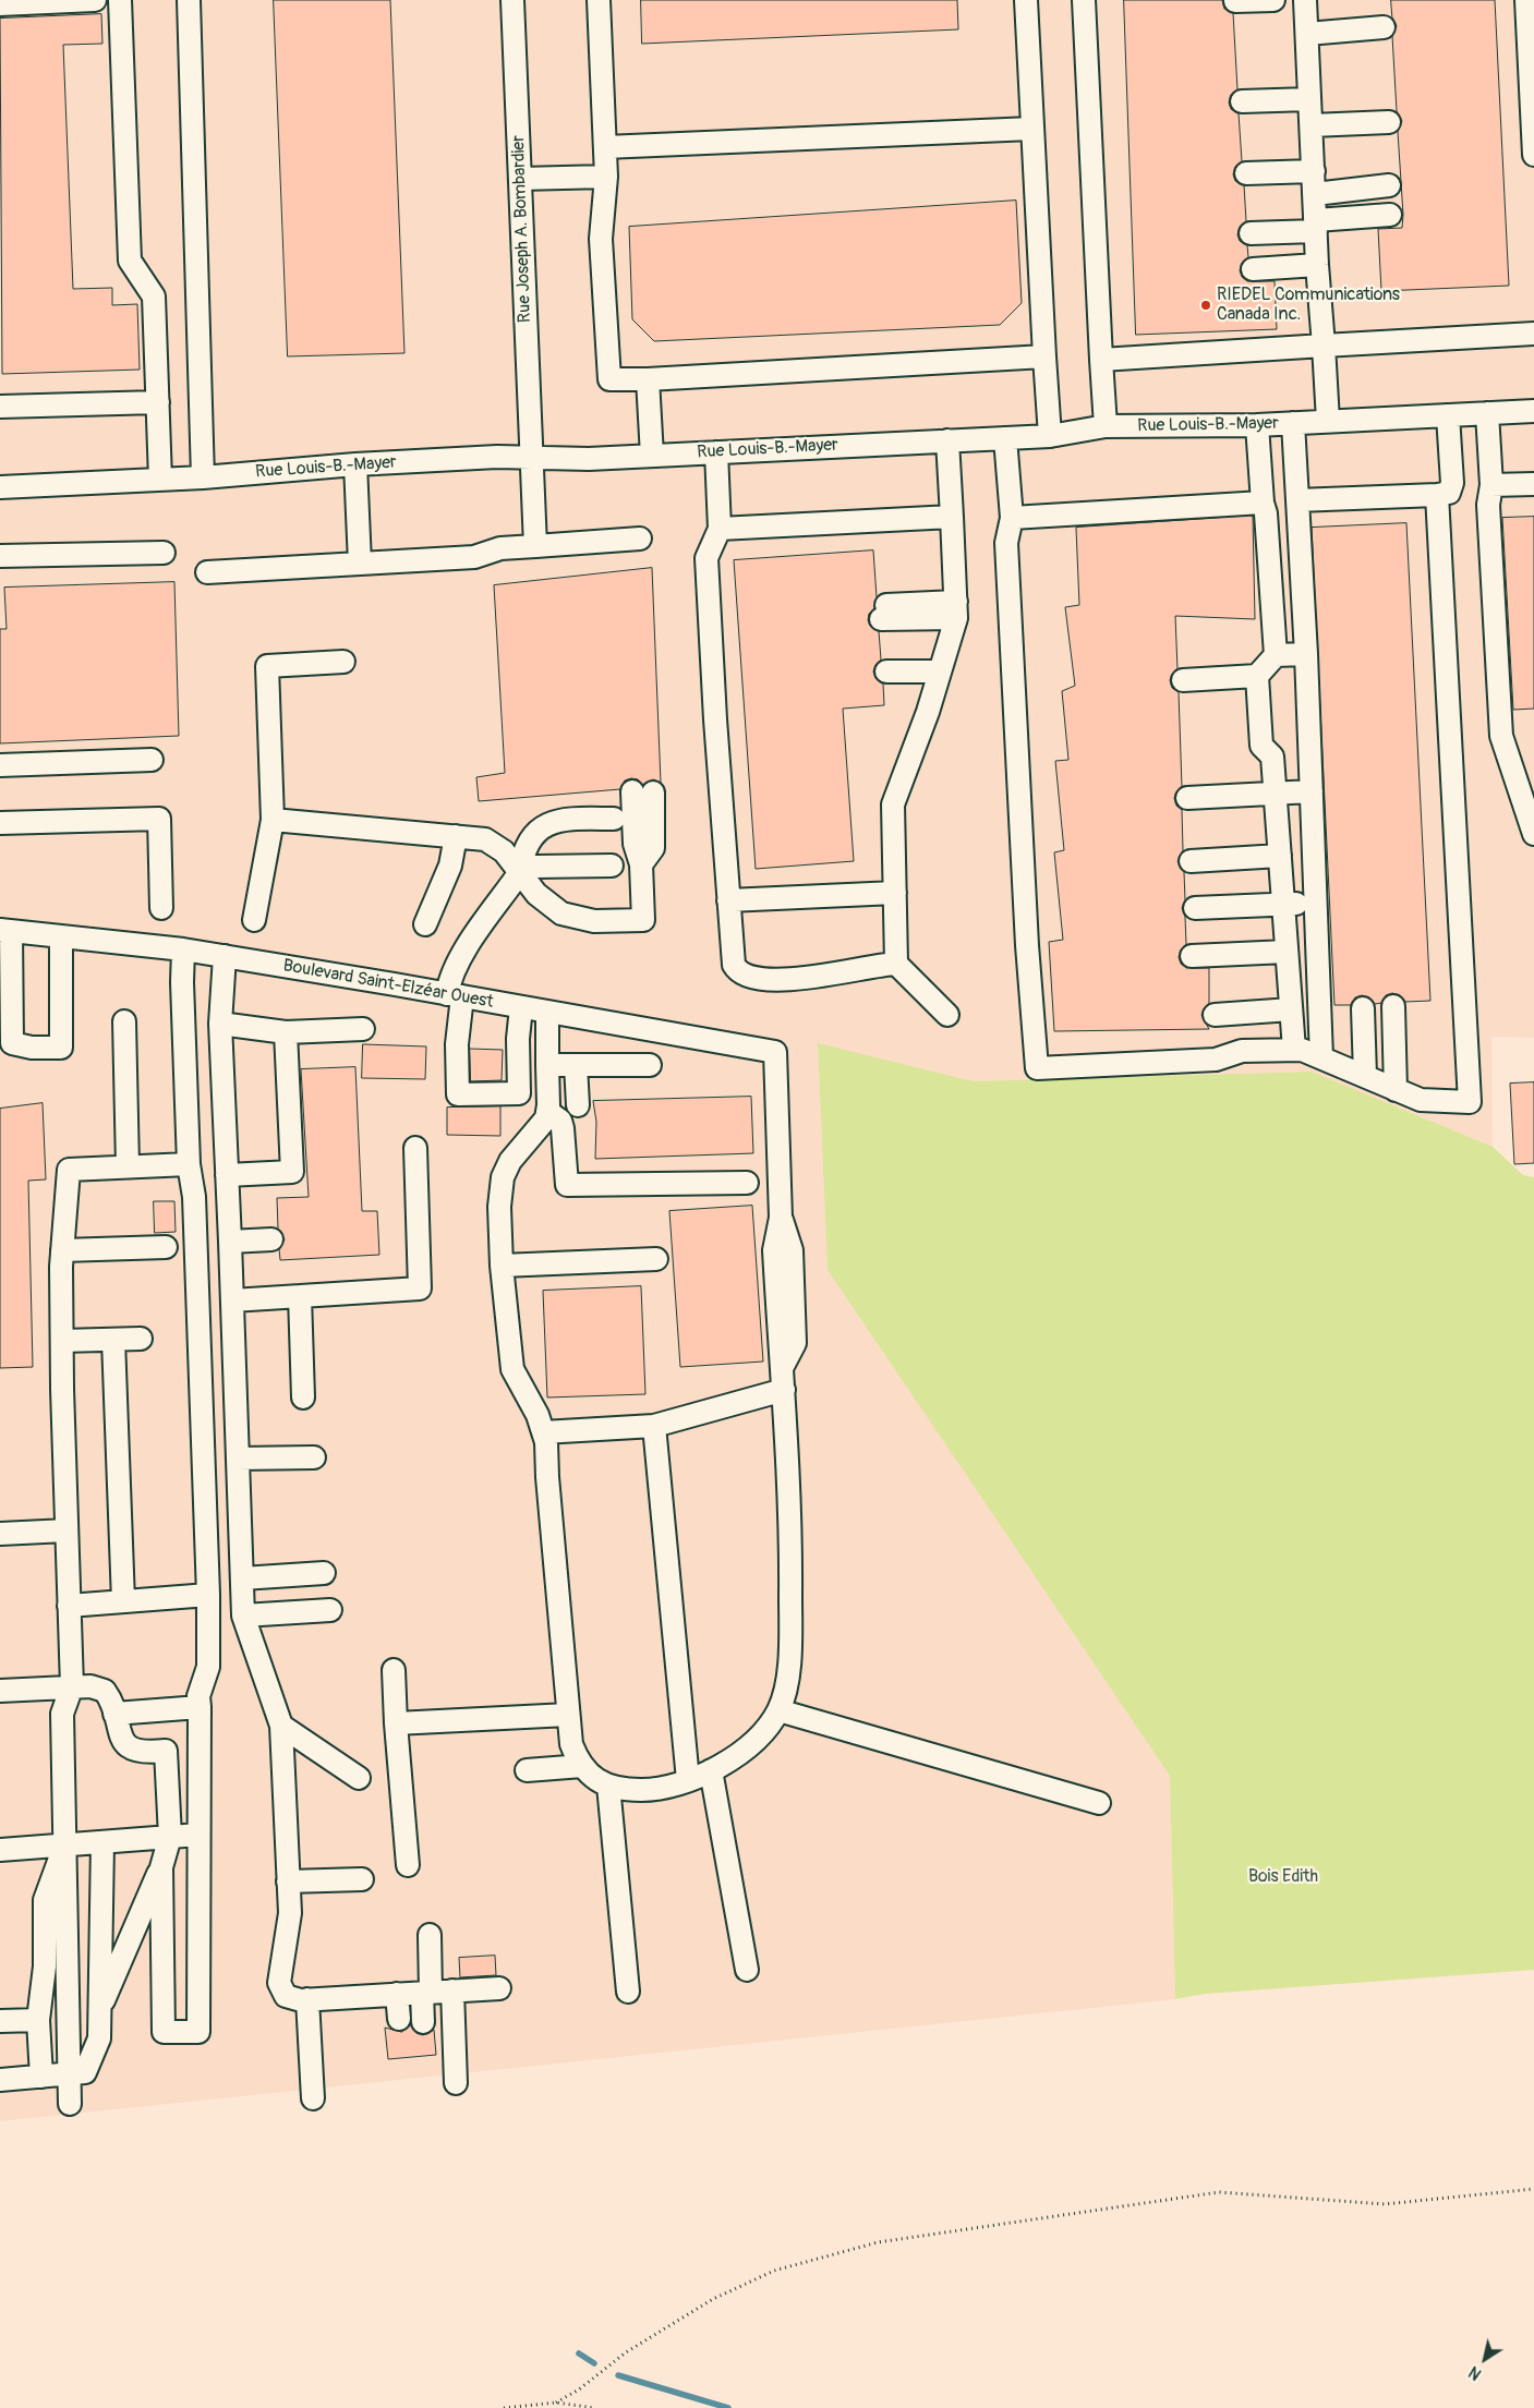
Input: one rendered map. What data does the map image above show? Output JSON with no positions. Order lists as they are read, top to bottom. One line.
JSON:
{"streets":{"street":["Rue Joseph A. Bombardier","Rue Louis-B.-Mayer","Boulevard Saint-Elzéar Ouest"]},"crossings":[["Rue Joseph A. Bombardier","Rue Louis-B.-Mayer"]],"parks":["Bois Edith"],"places":["RIEDEL Communications Canada Inc."],"north":"bottom left"}
